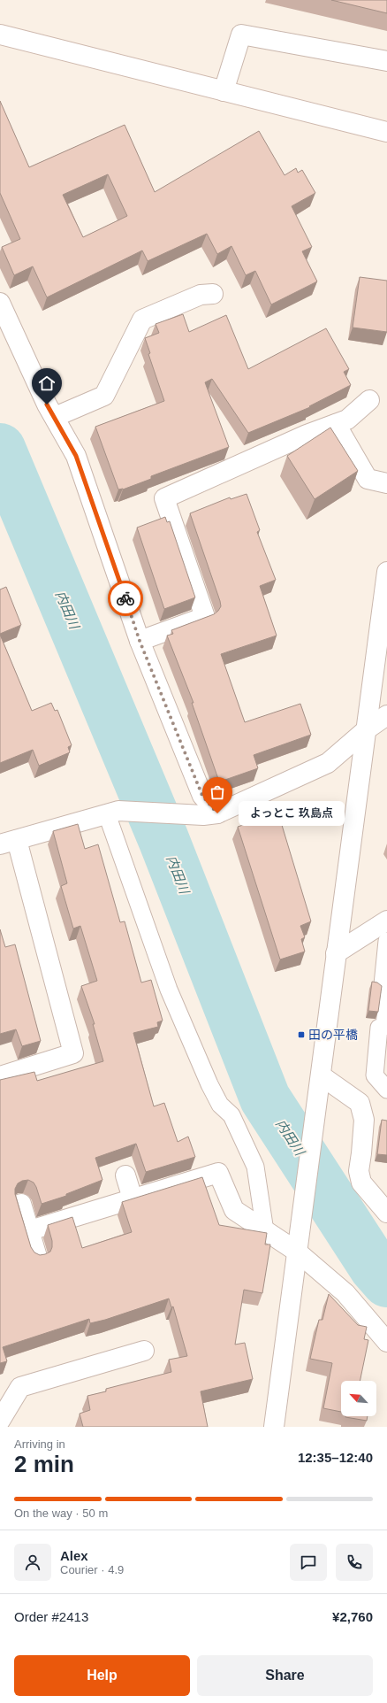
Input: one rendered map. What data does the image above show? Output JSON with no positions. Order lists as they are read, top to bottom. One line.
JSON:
{"water":["内田川"],"places":{"other":["よっとこ 玖島点"],"transit":["田の平橋"]},"north":"top left","page":{"bubble":"よっとこ 玖島点","heading":["2 min","Arriving in","12:35–12:40"],"panel":["Alex","Courier · 4.9","Order #2413","¥2,760"],"bar":"On the way · 50 m","buttons":["Help","Share"]}}
